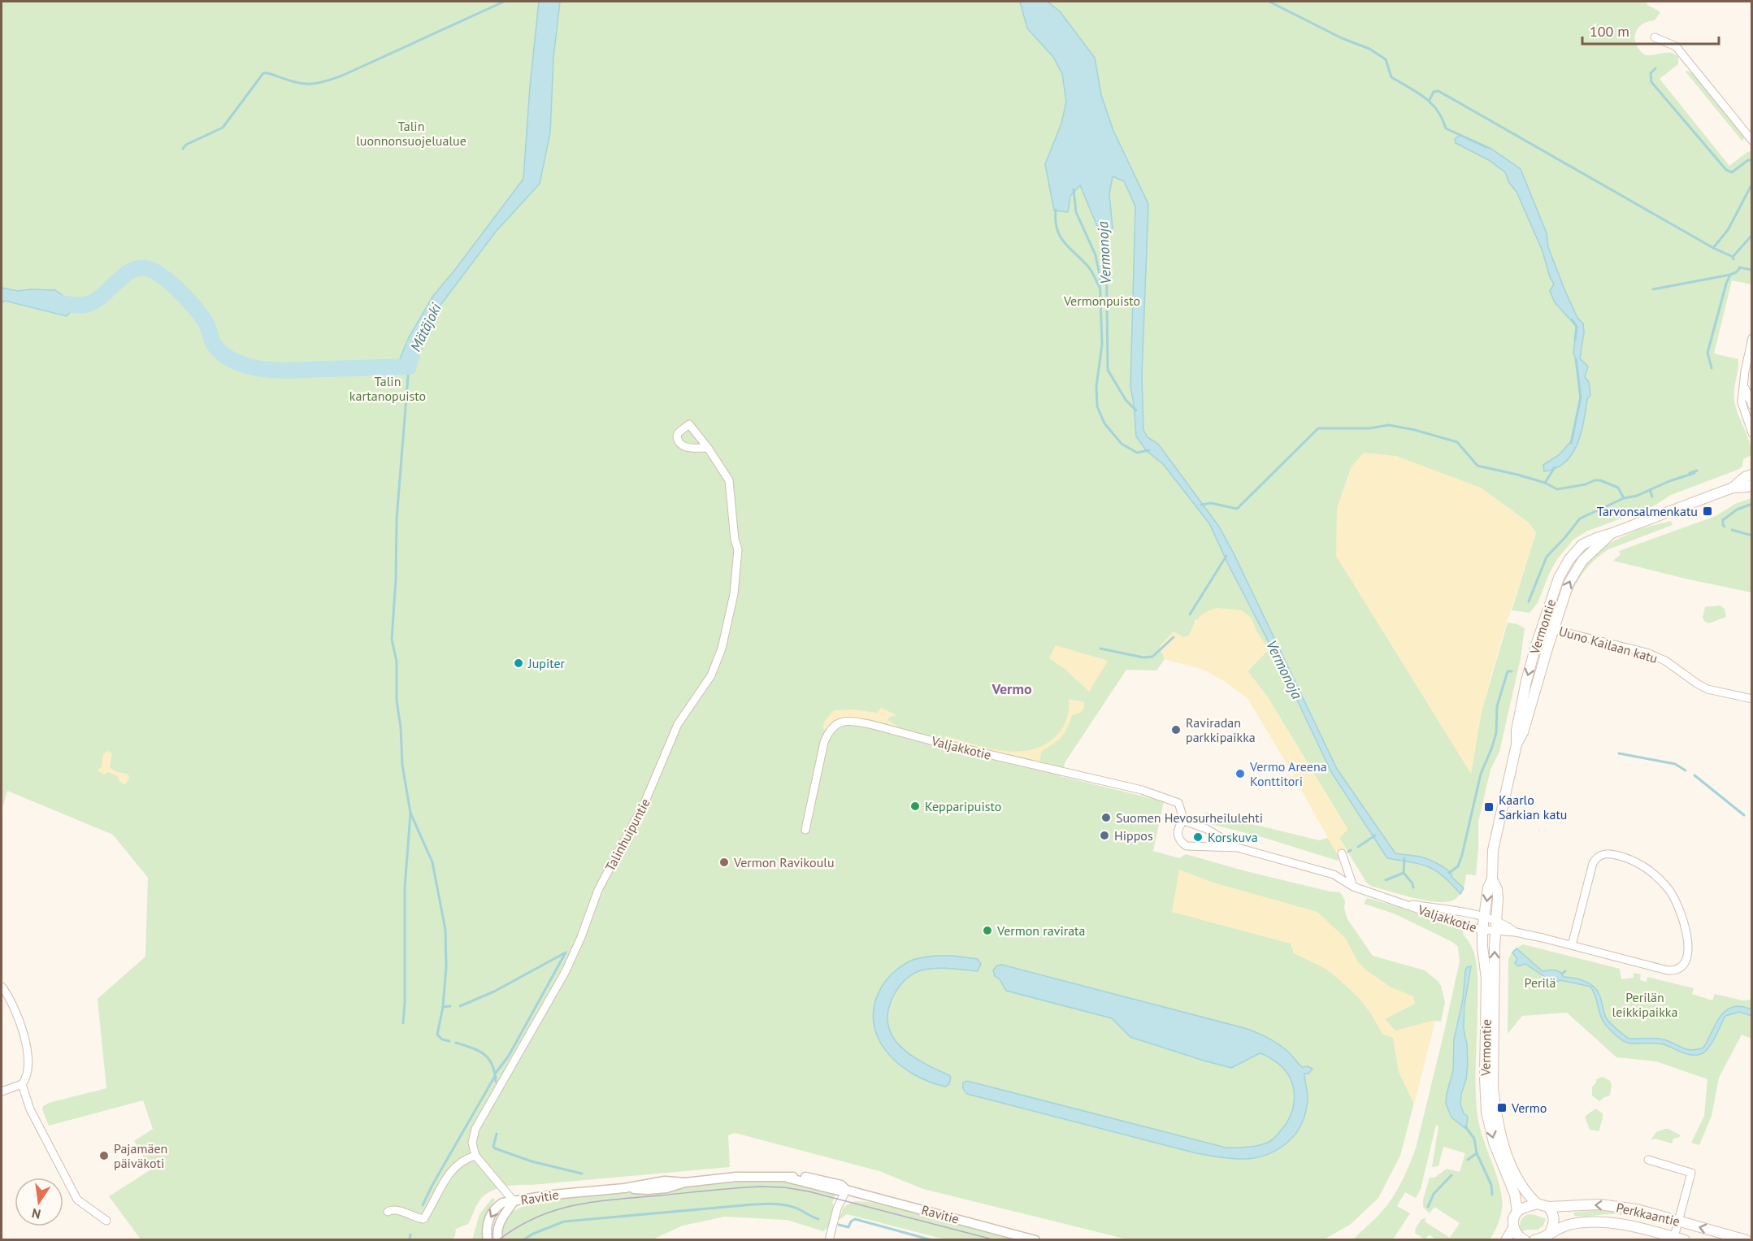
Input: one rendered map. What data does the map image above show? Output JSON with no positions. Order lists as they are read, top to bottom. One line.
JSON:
{"streets":{"main road":["Vermontie","Perkkaantie"],"street":["Uuno Kailaan katu","Valjakkotie","Talinhuipuntie","Ravitie"]},"crossings":[["Vermontie","Uuno Kailaan katu"],["Vermontie","Valjakkotie"],["Vermontie","Perkkaantie"]],"districts":["Vermo"],"water":["Vermonoja","Mätäjoki"],"parks":["Talin luonnonsuojelualue","Vermonpuisto","Talin kartanopuisto","Perilä","Perilän leikkipaikka"],"places":{"transit":["Tarvonsalmenkatu","Kaarlo Sarkian katu","Vermo"],"other":["Jupiter","Raviradan parkkipaikka","Vermo Areena Konttitori","Kepparipuisto","Suomen Hevosurheilulehti","Hippos","Korskuva","Vermon Ravikoulu","Vermon ravirata","Pajamäen päiväkoti"]},"scale_bar":"100 m","north":"bottom"}
